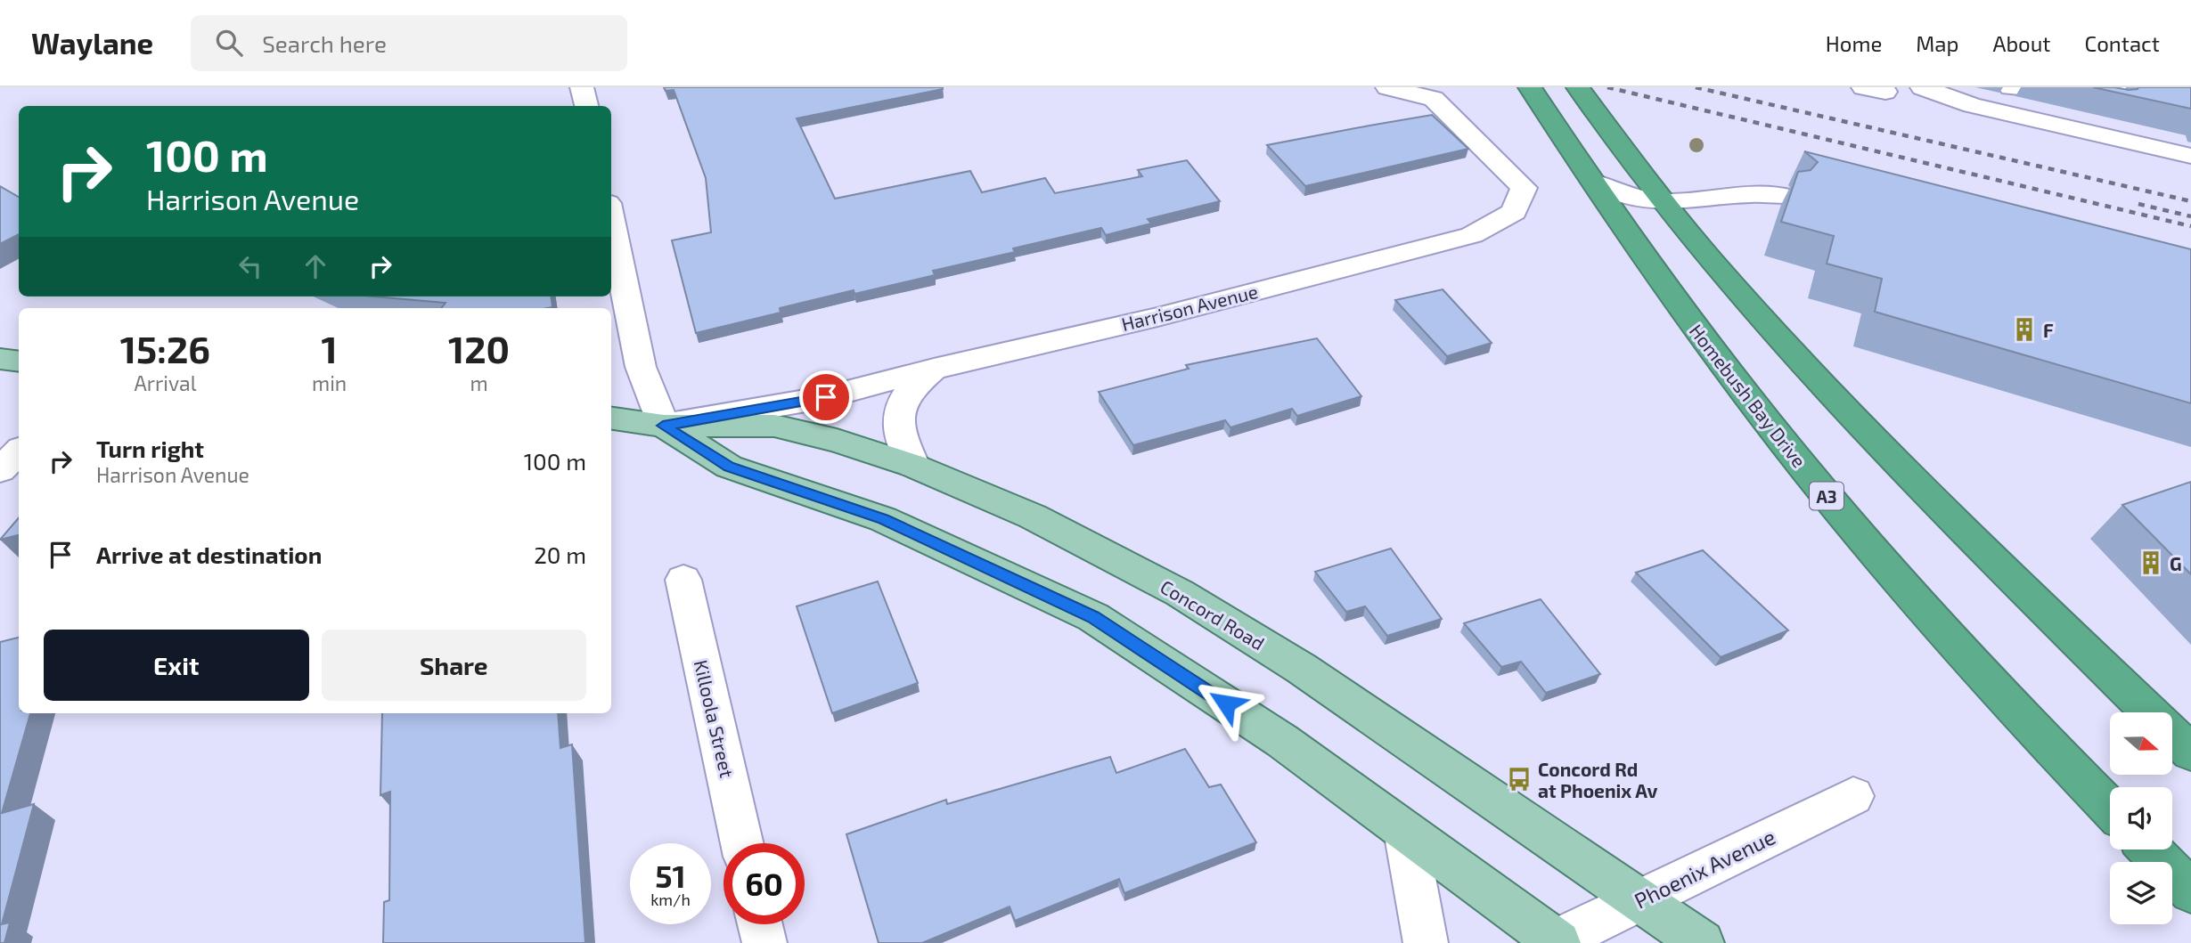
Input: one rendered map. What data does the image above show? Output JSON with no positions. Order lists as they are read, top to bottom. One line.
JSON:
{"streets":{"highway":["Homebush Bay Drive","A3"],"main road":["Concord Road"],"street":["Harrison Avenue","Killoola Street","Phoenix Avenue"]},"crossings":[["Harrison Avenue","Concord Road"],["Concord Road","Phoenix Avenue"]],"places":{"building":["F","G"],"bus stop":["Concord Rd at Phoenix Av"]},"north":"right","page":{"header":"Waylane","search":"Search here","nav":["Home","Map","About","Contact"],"turn":["100 m","Harrison Avenue"],"eta":["15:26","Arrival","1","min","120","m"],"list":[{"name":"Turn right","note":"Harrison Avenue","value":"100 m"},{"name":"Arrive at destination","value":"20 m"}],"buttons":["Exit","Share"],"speed":"51 km/h","limit":"60"}}
